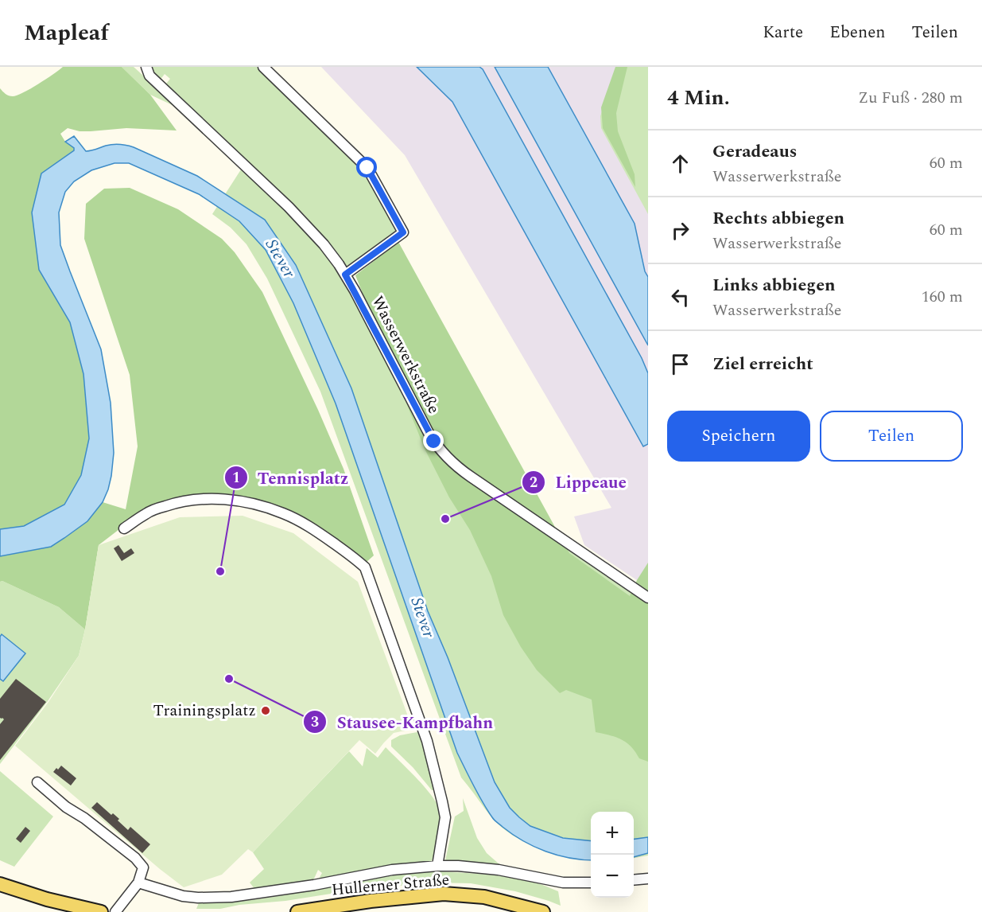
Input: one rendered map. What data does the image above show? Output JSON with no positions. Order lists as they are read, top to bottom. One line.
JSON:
{"streets":{"main road":["Hullerner Straße"],"street":["Wasserwerkstraße"]},"water":["Stever"],"places":["Lippeaue","Tennisplatz","Stausee-Kampfbahn","Trainingsplatz"],"page":{"header":"Mapleaf","nav":["Karte","Ebenen","Teilen"],"heading":["4 Min.","Zu Fuß · 280 m"],"list":[["Geradeaus","Wasserwerkstraße","60 m"],["Rechts abbiegen","Wasserwerkstraße","60 m"],["Links abbiegen","Wasserwerkstraße","160 m"],"Ziel erreicht"],"buttons":["Speichern","Teilen"],"map_buttons":["+","−"]}}
